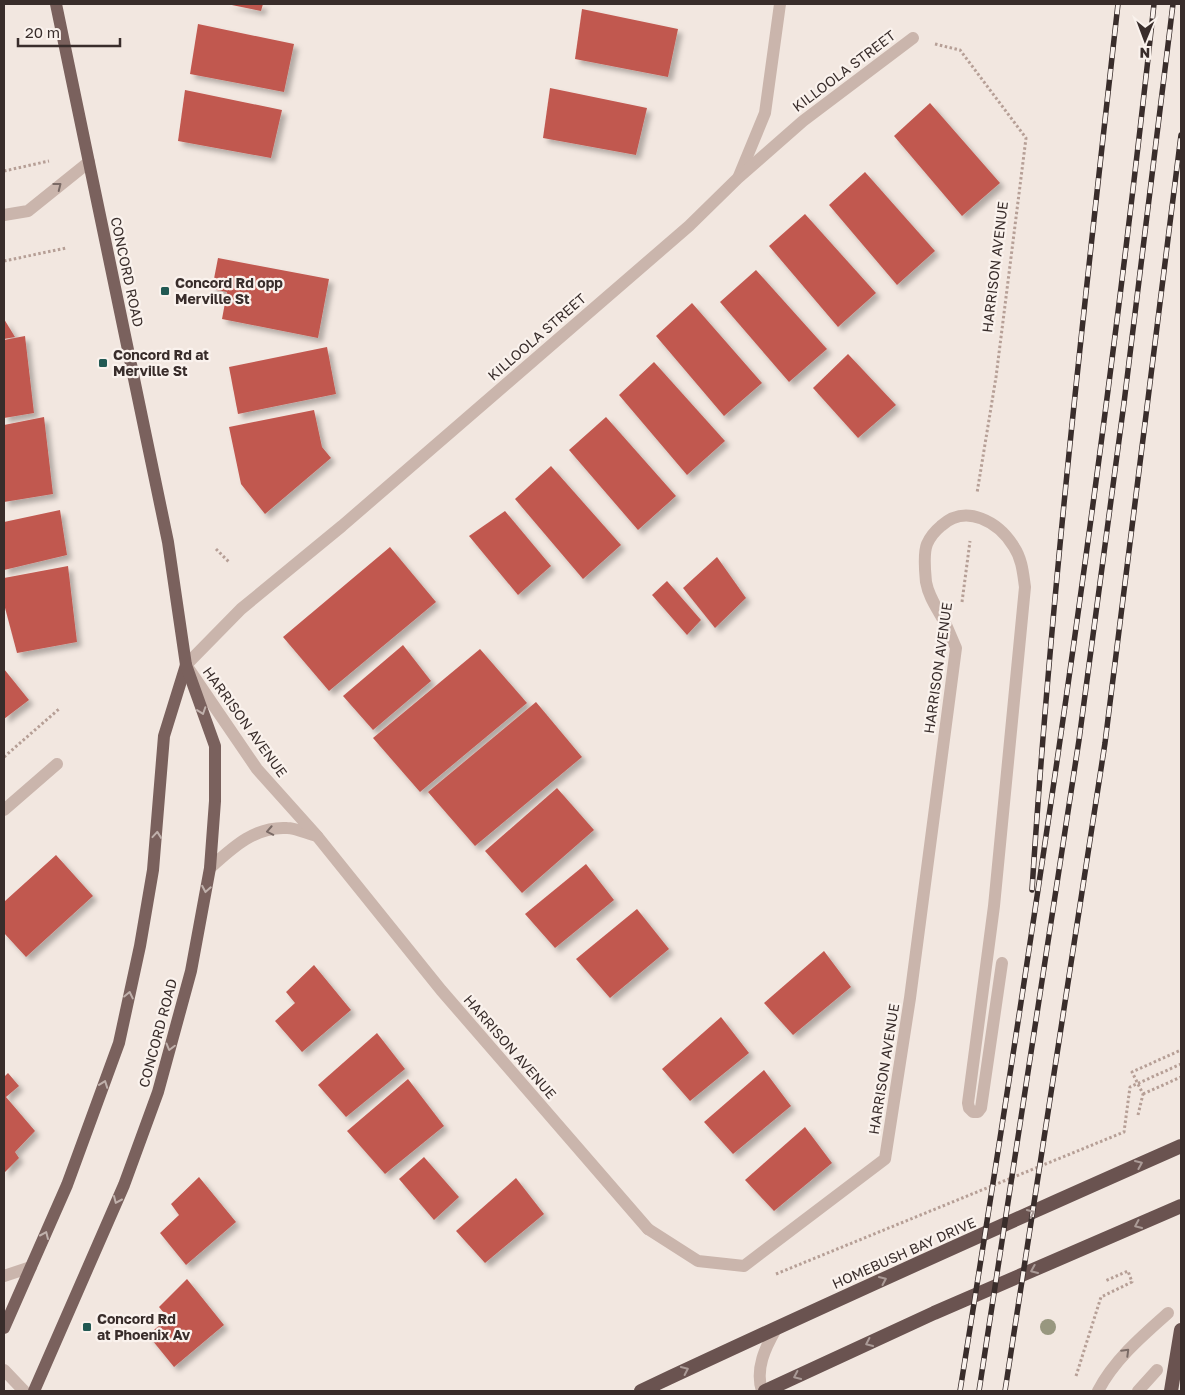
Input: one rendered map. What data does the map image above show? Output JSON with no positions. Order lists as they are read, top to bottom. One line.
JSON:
{"streets":{"highway":["HOMEBUSH BAY DRIVE"],"main road":["CONCORD ROAD"],"street":["KILLOOLA STREET","HARRISON AVENUE"]},"crossings":[["KILLOOLA STREET","HARRISON AVENUE"],["KILLOOLA STREET","CONCORD ROAD"],["HARRISON AVENUE","CONCORD ROAD"]],"places":{"transit":["Concord Rd opp Merville St","Concord Rd at Merville St","Concord Rd at Phoenix Av"]},"scale_bar":"20 m","north":"bottom"}
